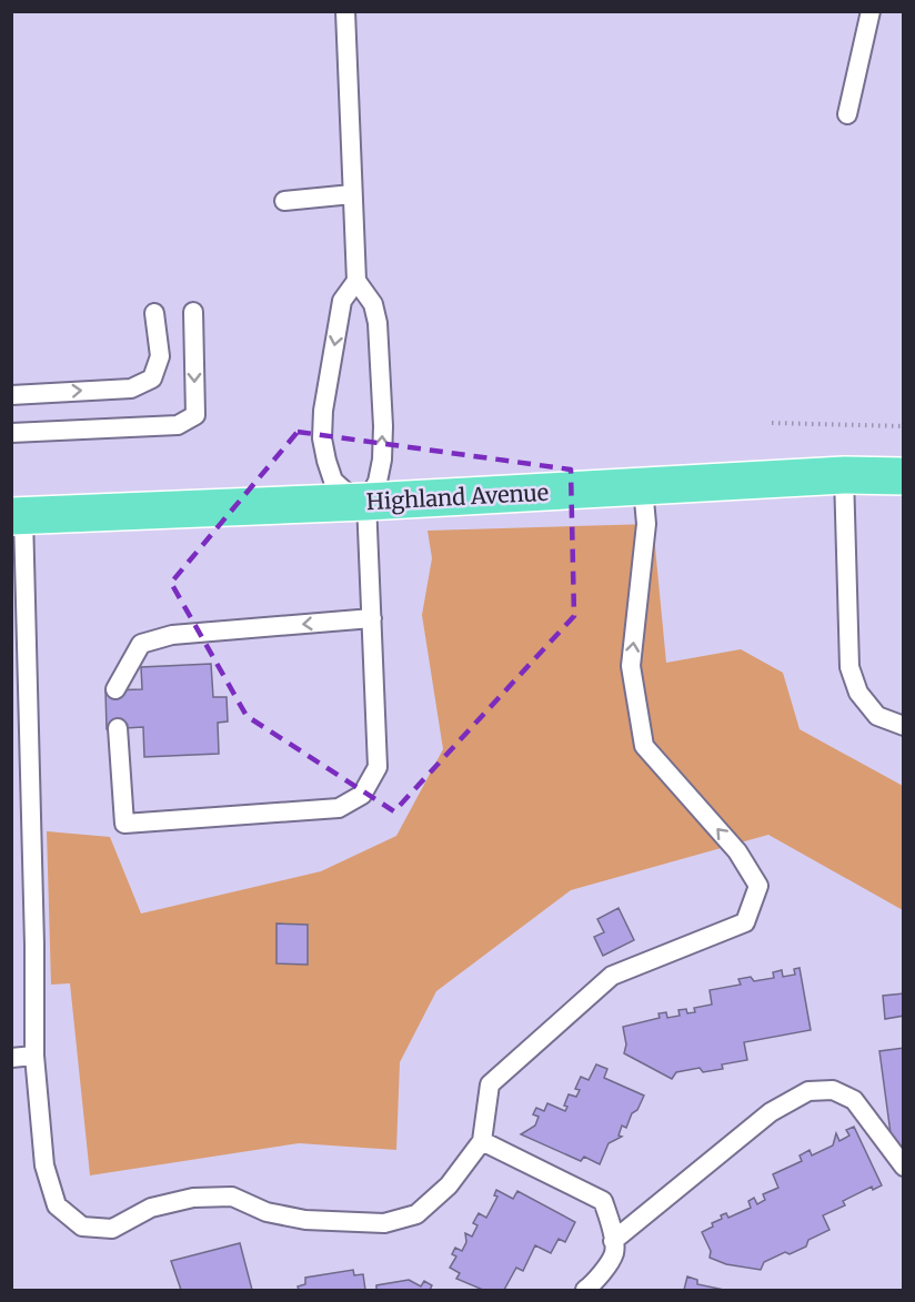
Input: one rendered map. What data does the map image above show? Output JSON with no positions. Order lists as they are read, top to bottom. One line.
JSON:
{"streets":{"highway":["Highland Avenue"]}}
